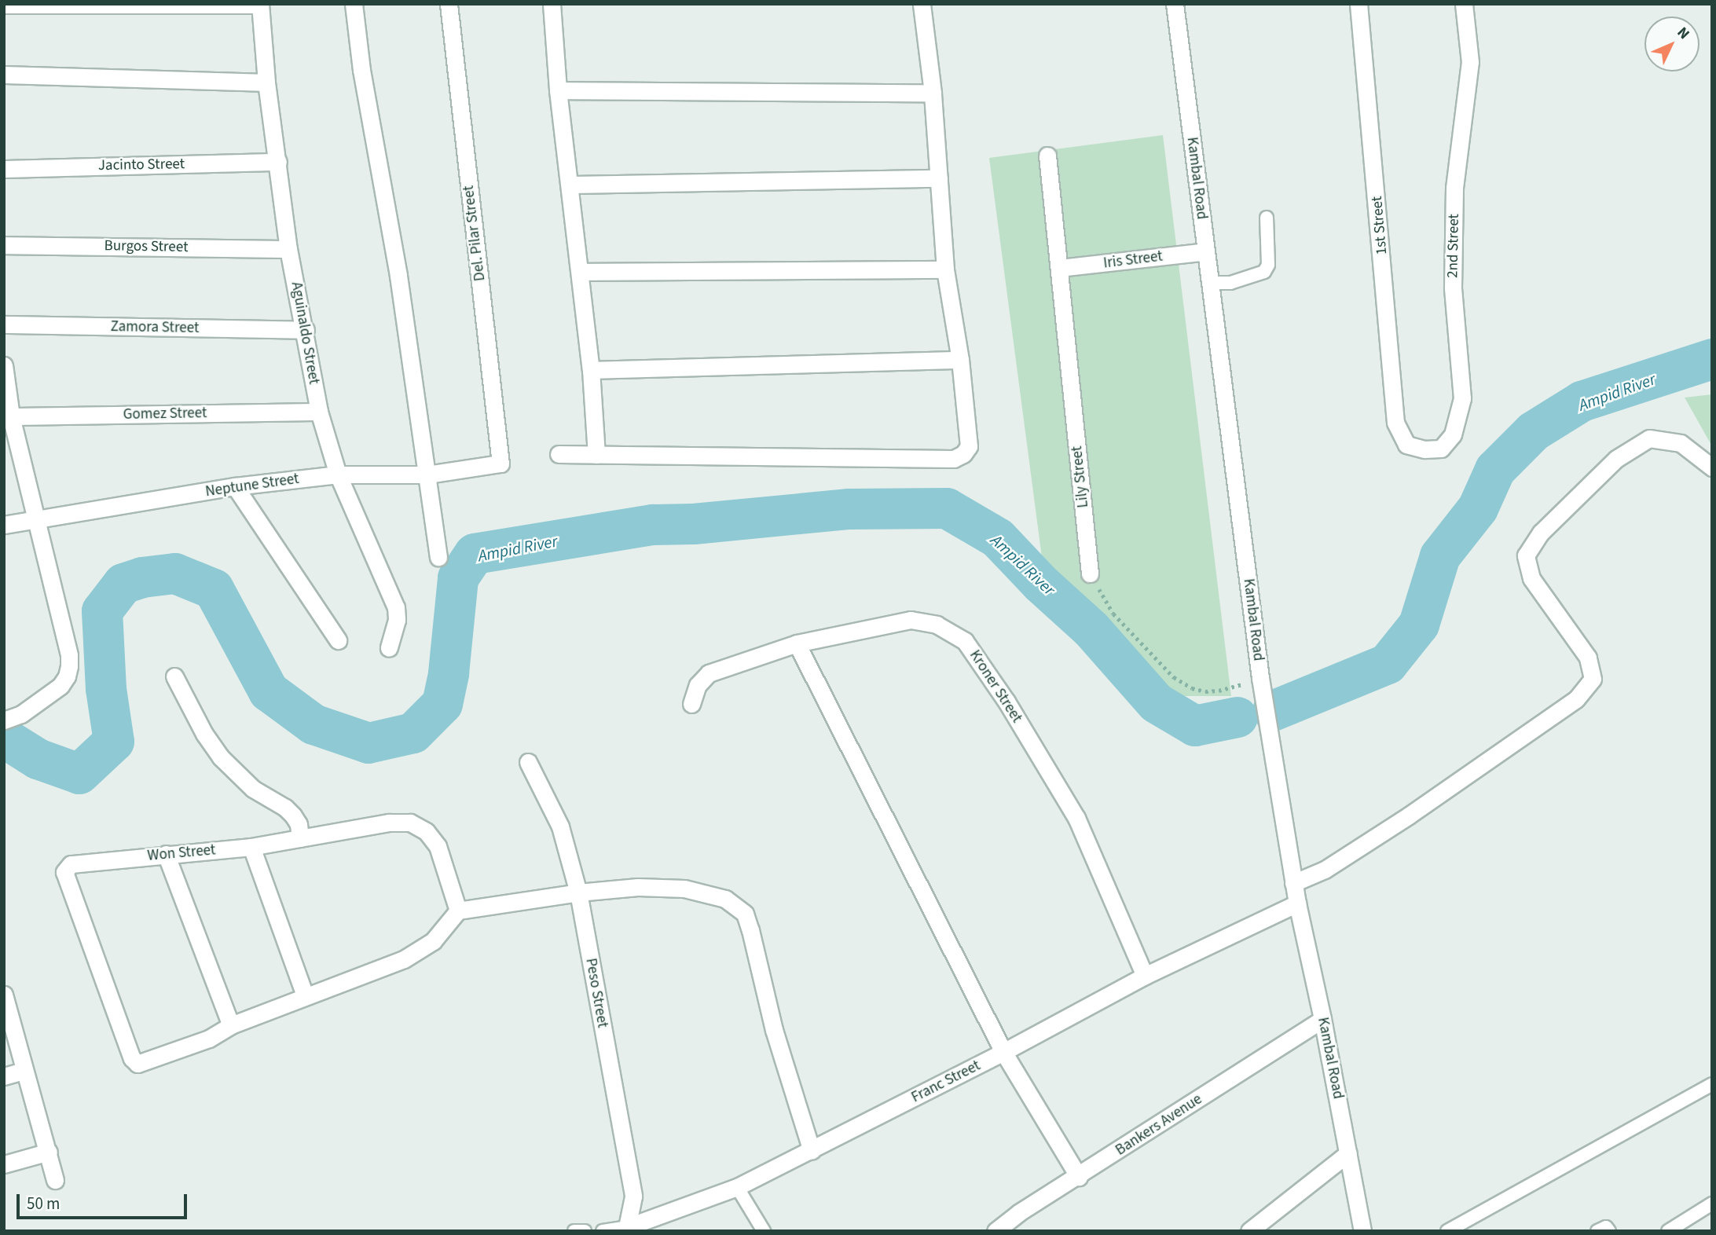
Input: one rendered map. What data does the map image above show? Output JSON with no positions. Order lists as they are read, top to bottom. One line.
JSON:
{"streets":{"street":["Jacinto Street","Kambal Road","1st Street","Del. Pilar Street","2nd Street","Burgos Street","Iris Street","Zamora Street","Aguinaldo Street","Gomez Street","Lily Street","Neptune Street","Kroner Street","Won Street","Peso Street","Franc Street","Bankers Avenue"]},"crossings":[["Jacinto Street","Aguinaldo Street"],["Kambal Road","Iris Street"],["Kambal Road","Franc Street"],["Kambal Road","Bankers Avenue"],["1st Street","2nd Street"],["Del. Pilar Street","Neptune Street"],["Burgos Street","Aguinaldo Street"],["Iris Street","Lily Street"],["Zamora Street","Aguinaldo Street"],["Aguinaldo Street","Gomez Street"],["Aguinaldo Street","Neptune Street"],["Kroner Street","Franc Street"],["Peso Street","Franc Street"]],"water":["Ampid River"],"scale_bar":"50 m","north":"top right"}
